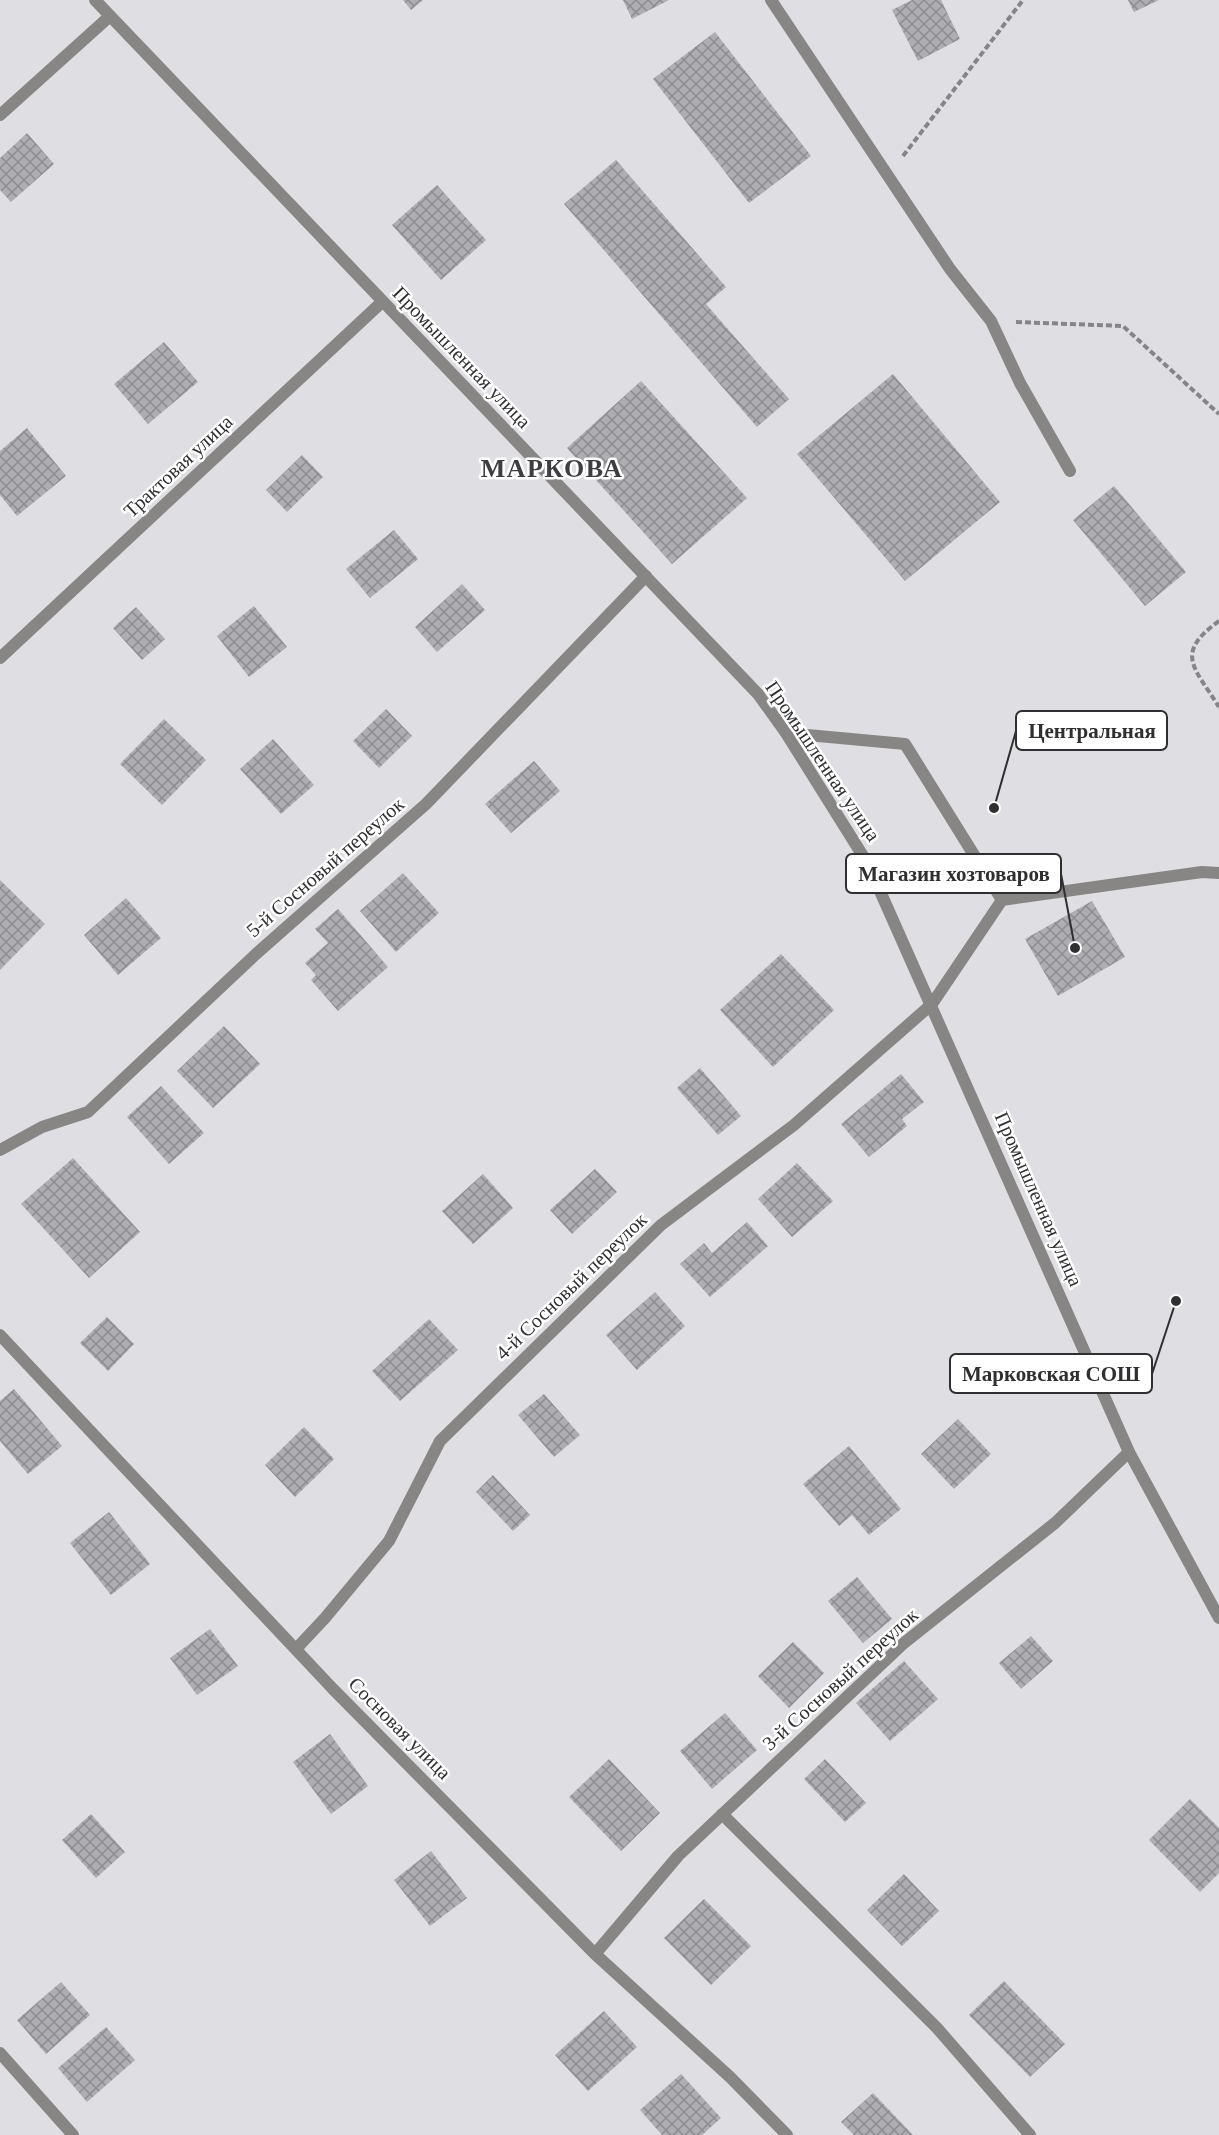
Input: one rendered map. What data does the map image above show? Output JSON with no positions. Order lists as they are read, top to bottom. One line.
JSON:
{"streets":{"street":["Промышленная улица","Трактовая улица","5-й Сосновый переулок","4-й Сосновый переулок","3-й Сосновый переулок","Сосновая улица"]},"crossings":[["Промышленная улица","Трактовая улица"],["Промышленная улица","5-й Сосновый переулок"],["Промышленная улица","4-й Сосновый переулок"],["Промышленная улица","3-й Сосновый переулок"],["4-й Сосновый переулок","Сосновая улица"],["3-й Сосновый переулок","Сосновая улица"]],"districts":["МАРКОВА"],"places":["Центральная","Магазин хозтоваров","Марковская СОШ"]}
